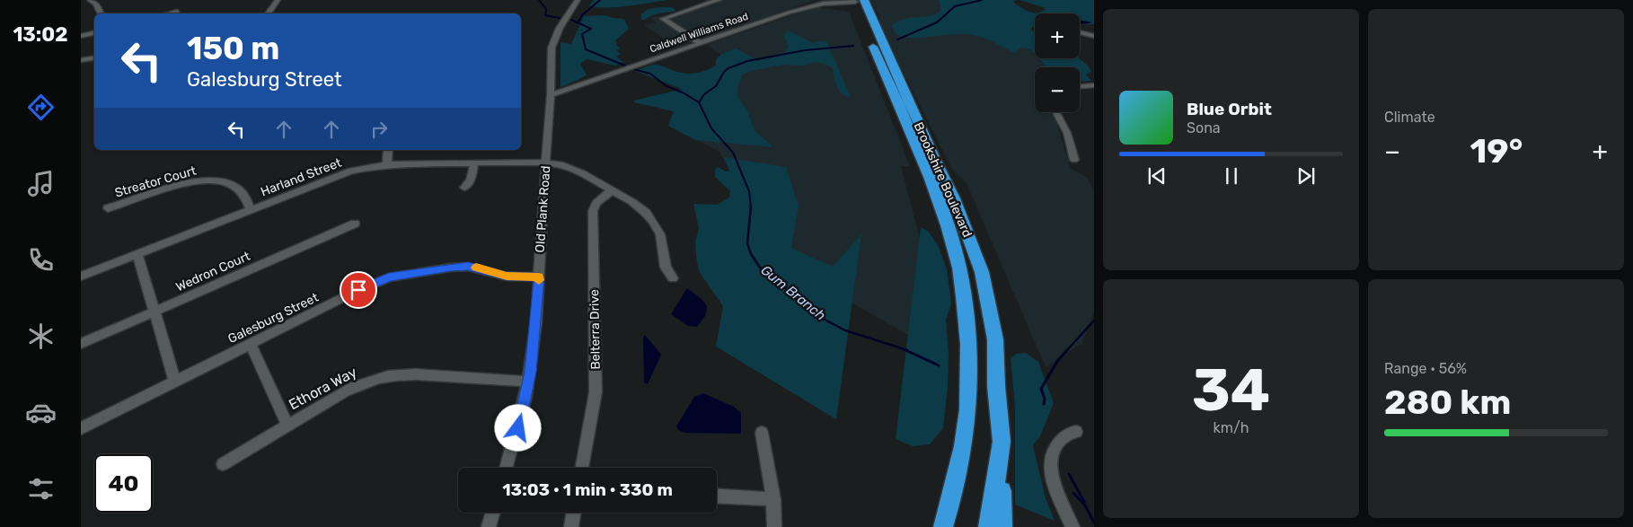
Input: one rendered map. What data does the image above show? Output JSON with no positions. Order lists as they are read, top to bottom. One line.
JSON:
{"streets":{"highway":["Brookshire Boulevard"],"street":["Caldwell Williams Road","Harland Street","Streator Court","Old Plank Road","Wedron Court","Galesburg Street","Belterra Drive","Ethora Way"]},"crossings":[["Caldwell Williams Road","Brookshire Boulevard"],["Caldwell Williams Road","Old Plank Road"],["Harland Street","Streator Court"],["Harland Street","Old Plank Road"],["Harland Street","Belterra Drive"],["Old Plank Road","Galesburg Street"],["Old Plank Road","Ethora Way"]],"water":["Gum Branch"],"page":{"tabs":"13:02","tile":["Climate",["34","km/h"],["Range · 56%","280 km"]],"map_buttons":["+","−"],"turn":["150 m","Galesburg Street"],"song":["Blue Orbit","Sona"],"heat":["−","19°","+"],"limit":"40","trip":"13:03 · 1 min · 330 m"}}
